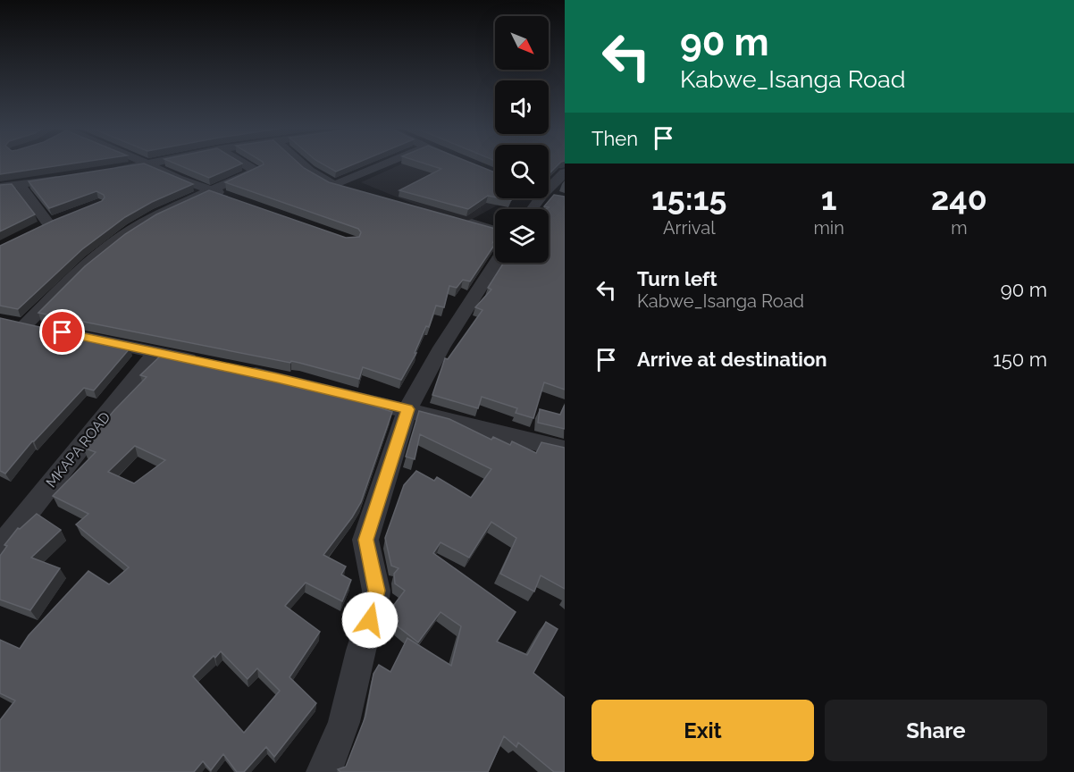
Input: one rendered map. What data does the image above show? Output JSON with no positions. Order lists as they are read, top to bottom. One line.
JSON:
{"streets":{"street":["MKAPA ROAD"]},"north":"bottom right","page":{"turn":["90 m","Kabwe_Isanga Road"],"then":"Then","eta":["15:15","Arrival","1","min","240","m"],"list":[{"name":"Turn left","note":"Kabwe_Isanga Road","value":"90 m"},{"name":"Arrive at destination","value":"150 m"}],"buttons":["Exit","Share"]}}
